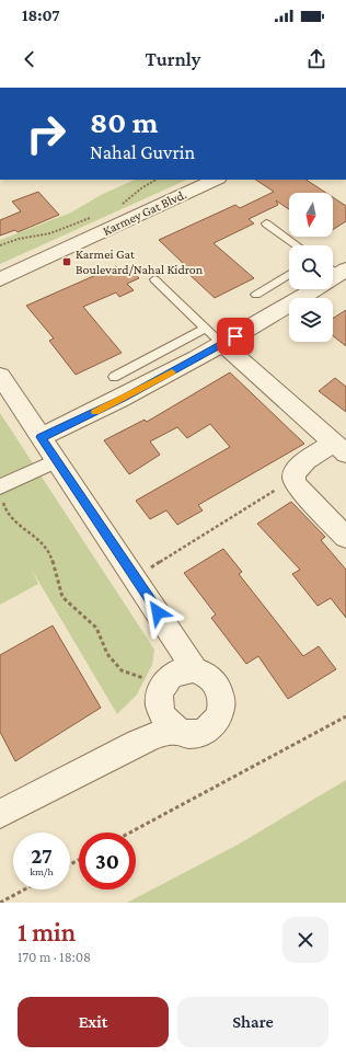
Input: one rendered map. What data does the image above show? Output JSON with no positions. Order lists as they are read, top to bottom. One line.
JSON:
{"streets":{"street":["Karmey Gat Blvd."]},"places":{"transit":["Karmei Gat Boulevard/Nahal Kidron"]},"north":"bottom","page":{"status":"18:07","header":"Turnly","turn":["80 m","Nahal Guvrin"],"speed":"27 km/h","limit":"30","heading":["1 min","170 m · 18:08"],"buttons":["Exit","Share"]}}
